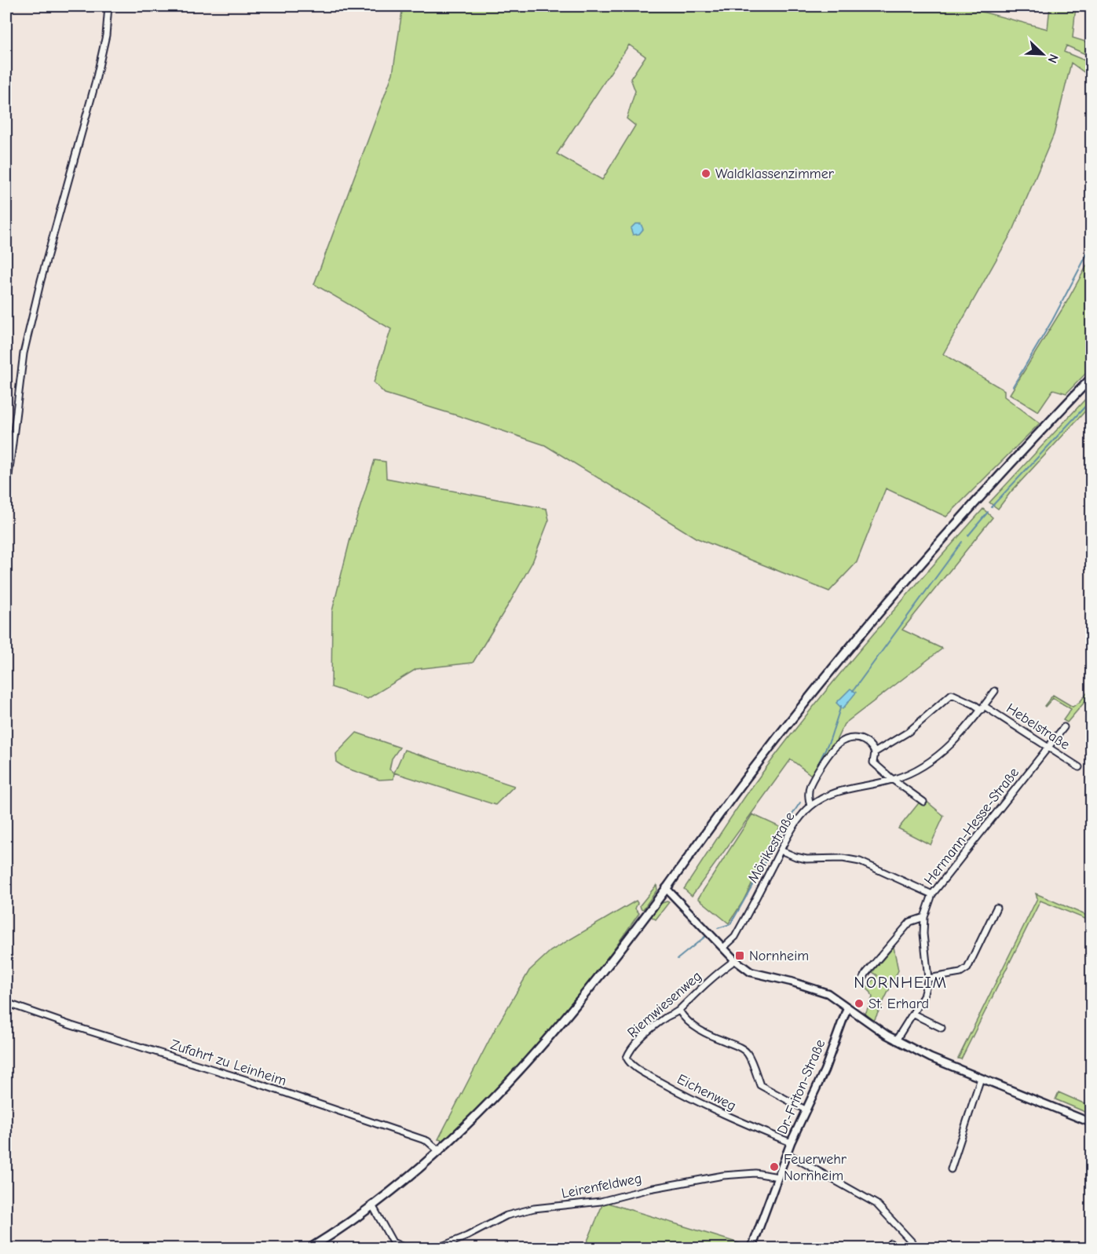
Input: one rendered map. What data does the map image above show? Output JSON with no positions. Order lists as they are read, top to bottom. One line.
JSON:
{"streets":{"street":["Hebelstraße","Hermann-Hesse-Straße","Mörikestraße","Riemwiesenweg","Zufahrt zu Leinheim","Dr.-Friton-Straße","Eichenweg","Leirenfeldweg"]},"crossings":[["Hebelstraße","Hermann-Hesse-Straße"],["Hebelstraße","Mörikestraße"],["Riemwiesenweg","Eichenweg"],["Dr.-Friton-Straße","Eichenweg"],["Dr.-Friton-Straße","Leirenfeldweg"]],"districts":["NORNHEIM"],"places":{"other":["Waldklassenzimmer","St. Erhard","Feuerwehr Nornheim"],"transit":["Nornheim"]},"north":"bottom right"}
